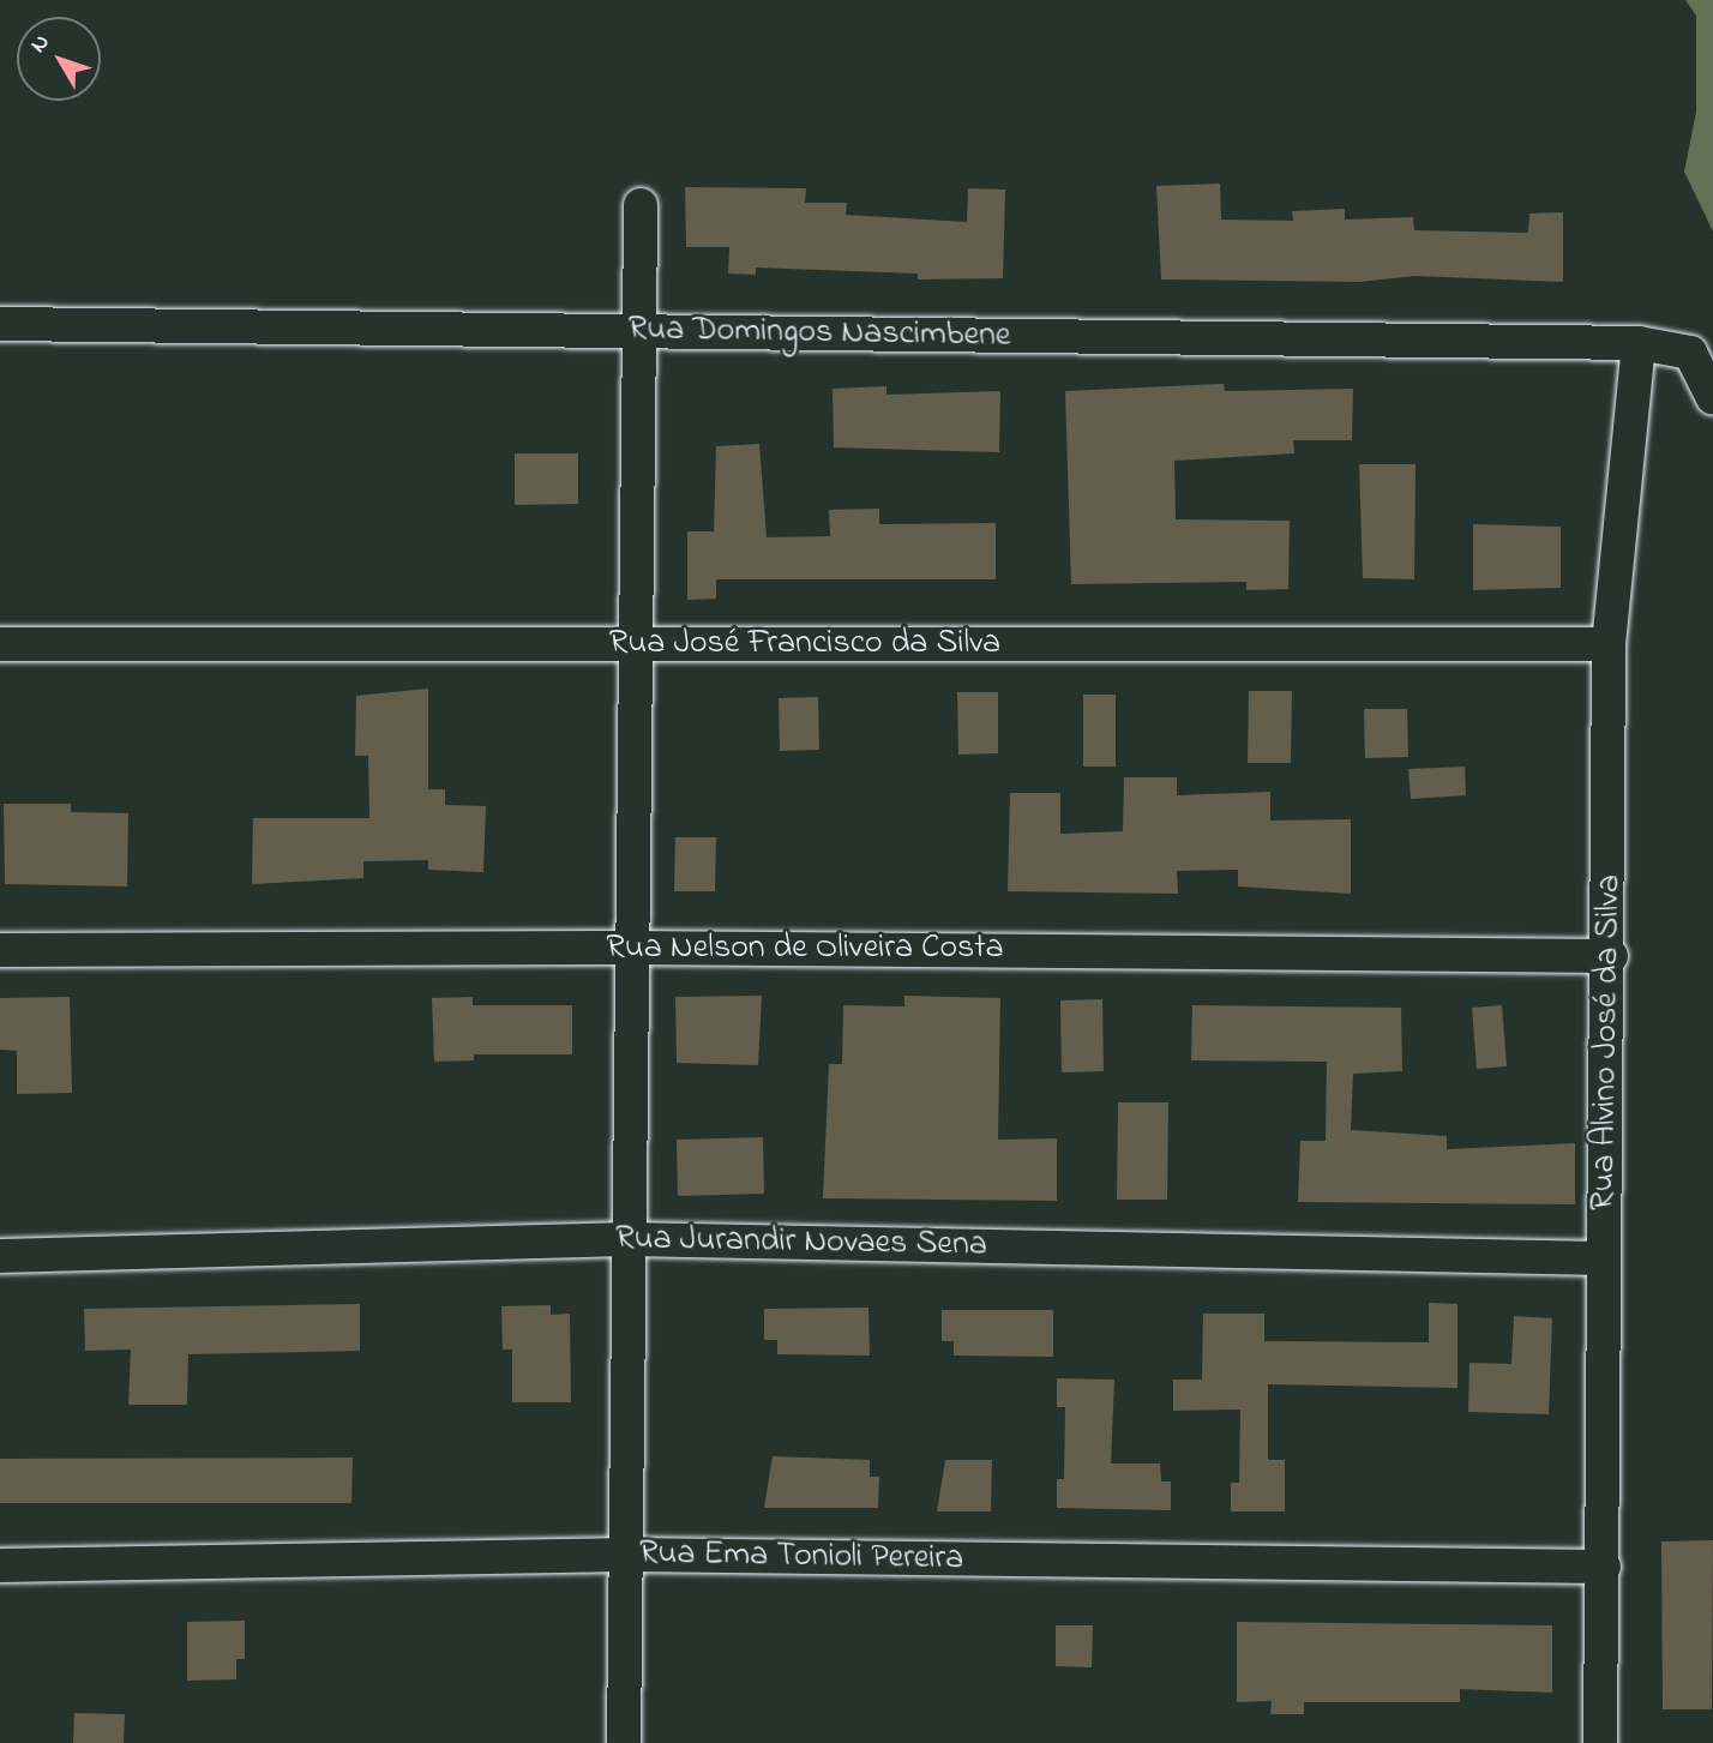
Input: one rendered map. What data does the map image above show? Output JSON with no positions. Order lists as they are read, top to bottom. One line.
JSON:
{"streets":{"street":["Rua Domingos Nascimbene","Rua José Francisco da Silva","Rua Nelson de Oliveira Costa","Rua Alvino José da Silva","Rua Jurandir Novaes Sena","Rua Ema Tonioli Pereira"]},"crossings":[["Rua Domingos Nascimbene","Rua Alvino José da Silva"],["Rua José Francisco da Silva","Rua Alvino José da Silva"],["Rua Nelson de Oliveira Costa","Rua Alvino José da Silva"],["Rua Alvino José da Silva","Rua Jurandir Novaes Sena"],["Rua Alvino José da Silva","Rua Ema Tonioli Pereira"]],"north":"top left"}
